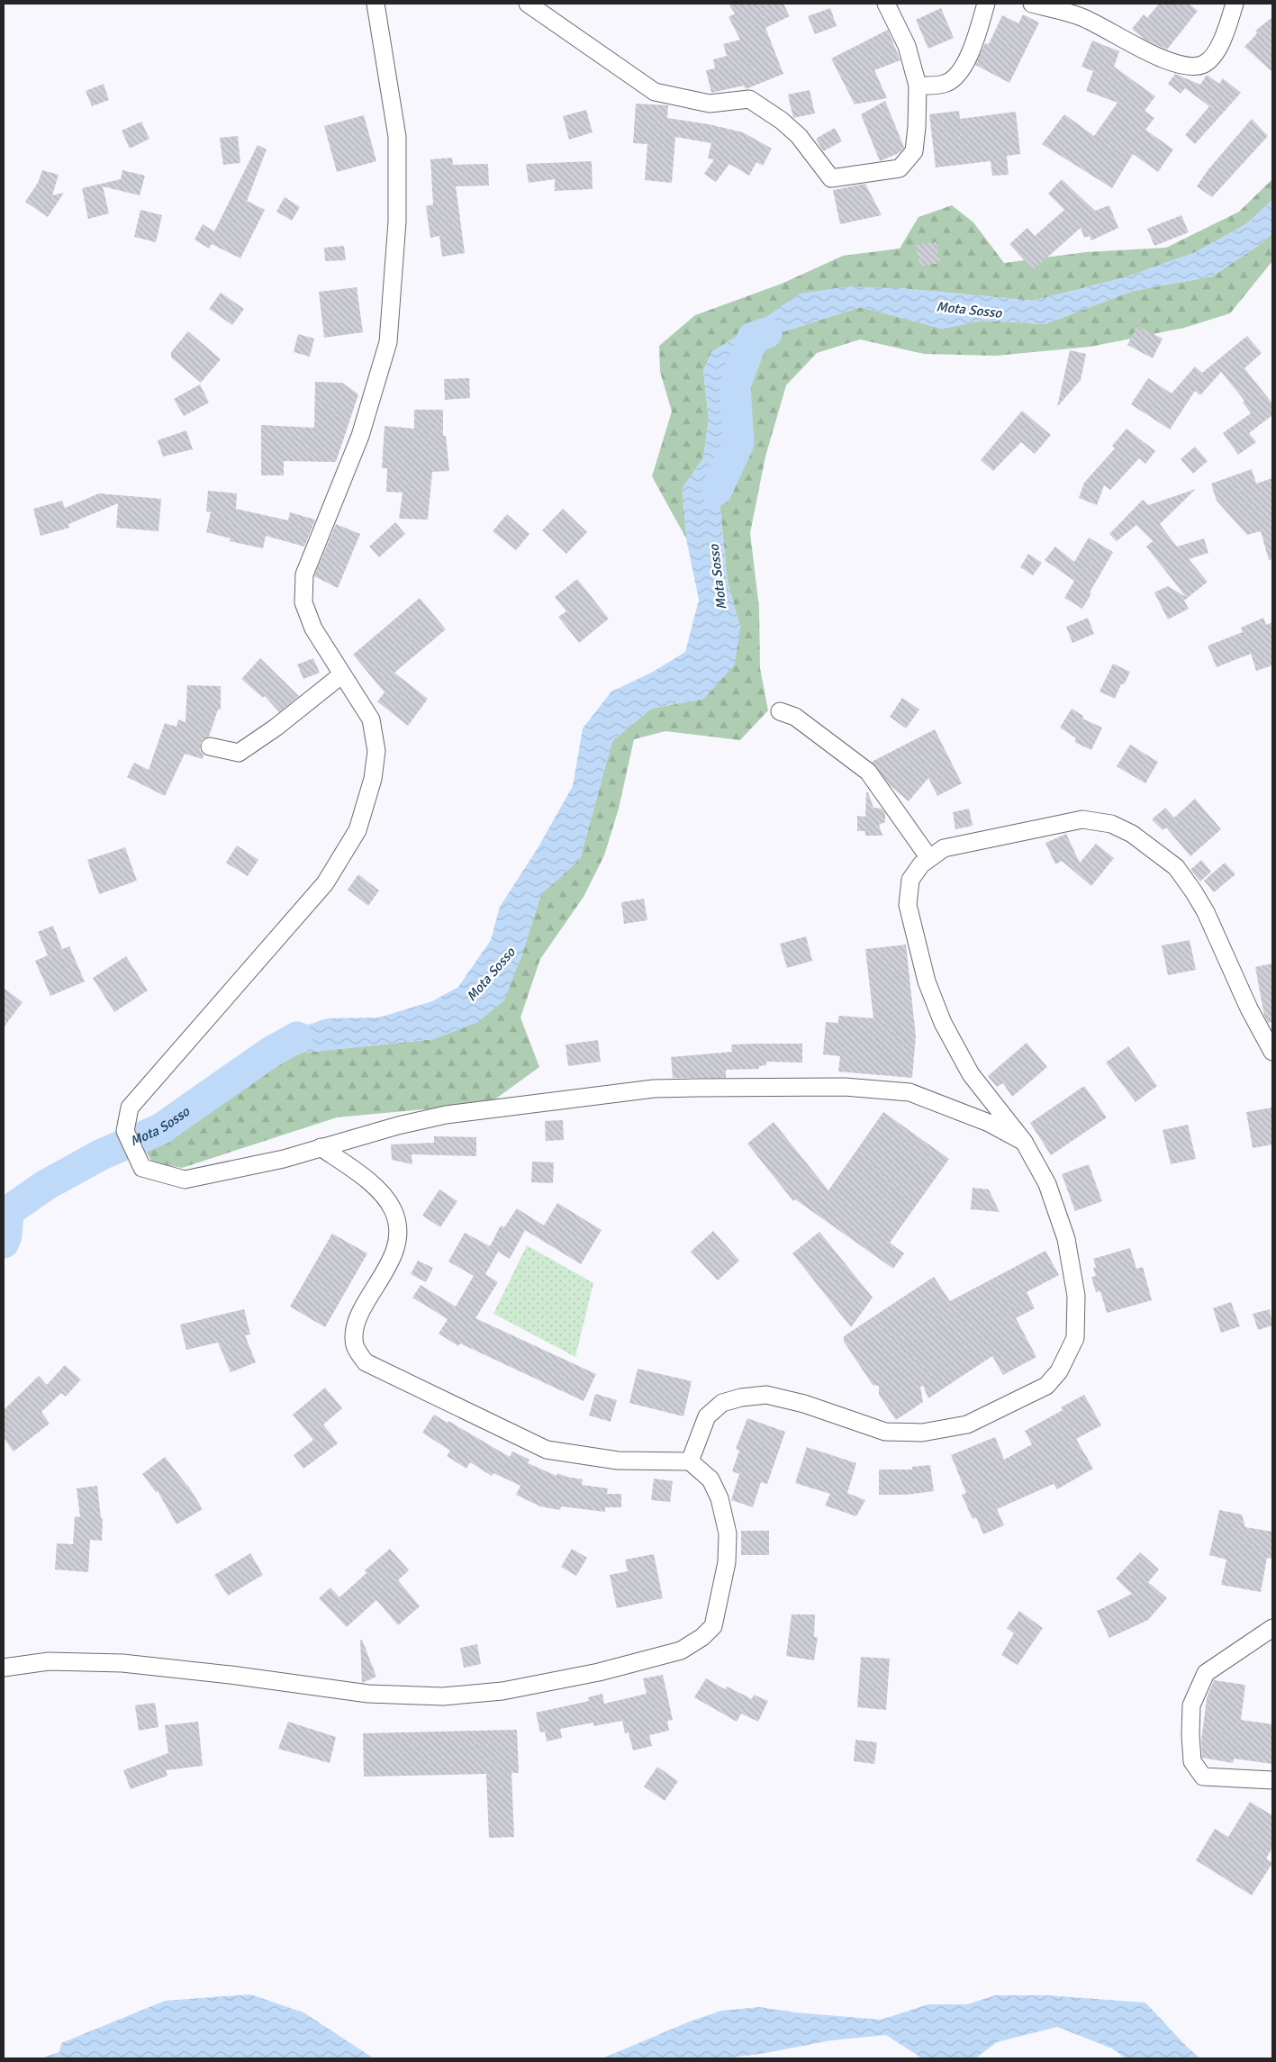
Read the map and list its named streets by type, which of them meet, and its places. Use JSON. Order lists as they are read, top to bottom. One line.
{"water":["Mota Sosso"]}
